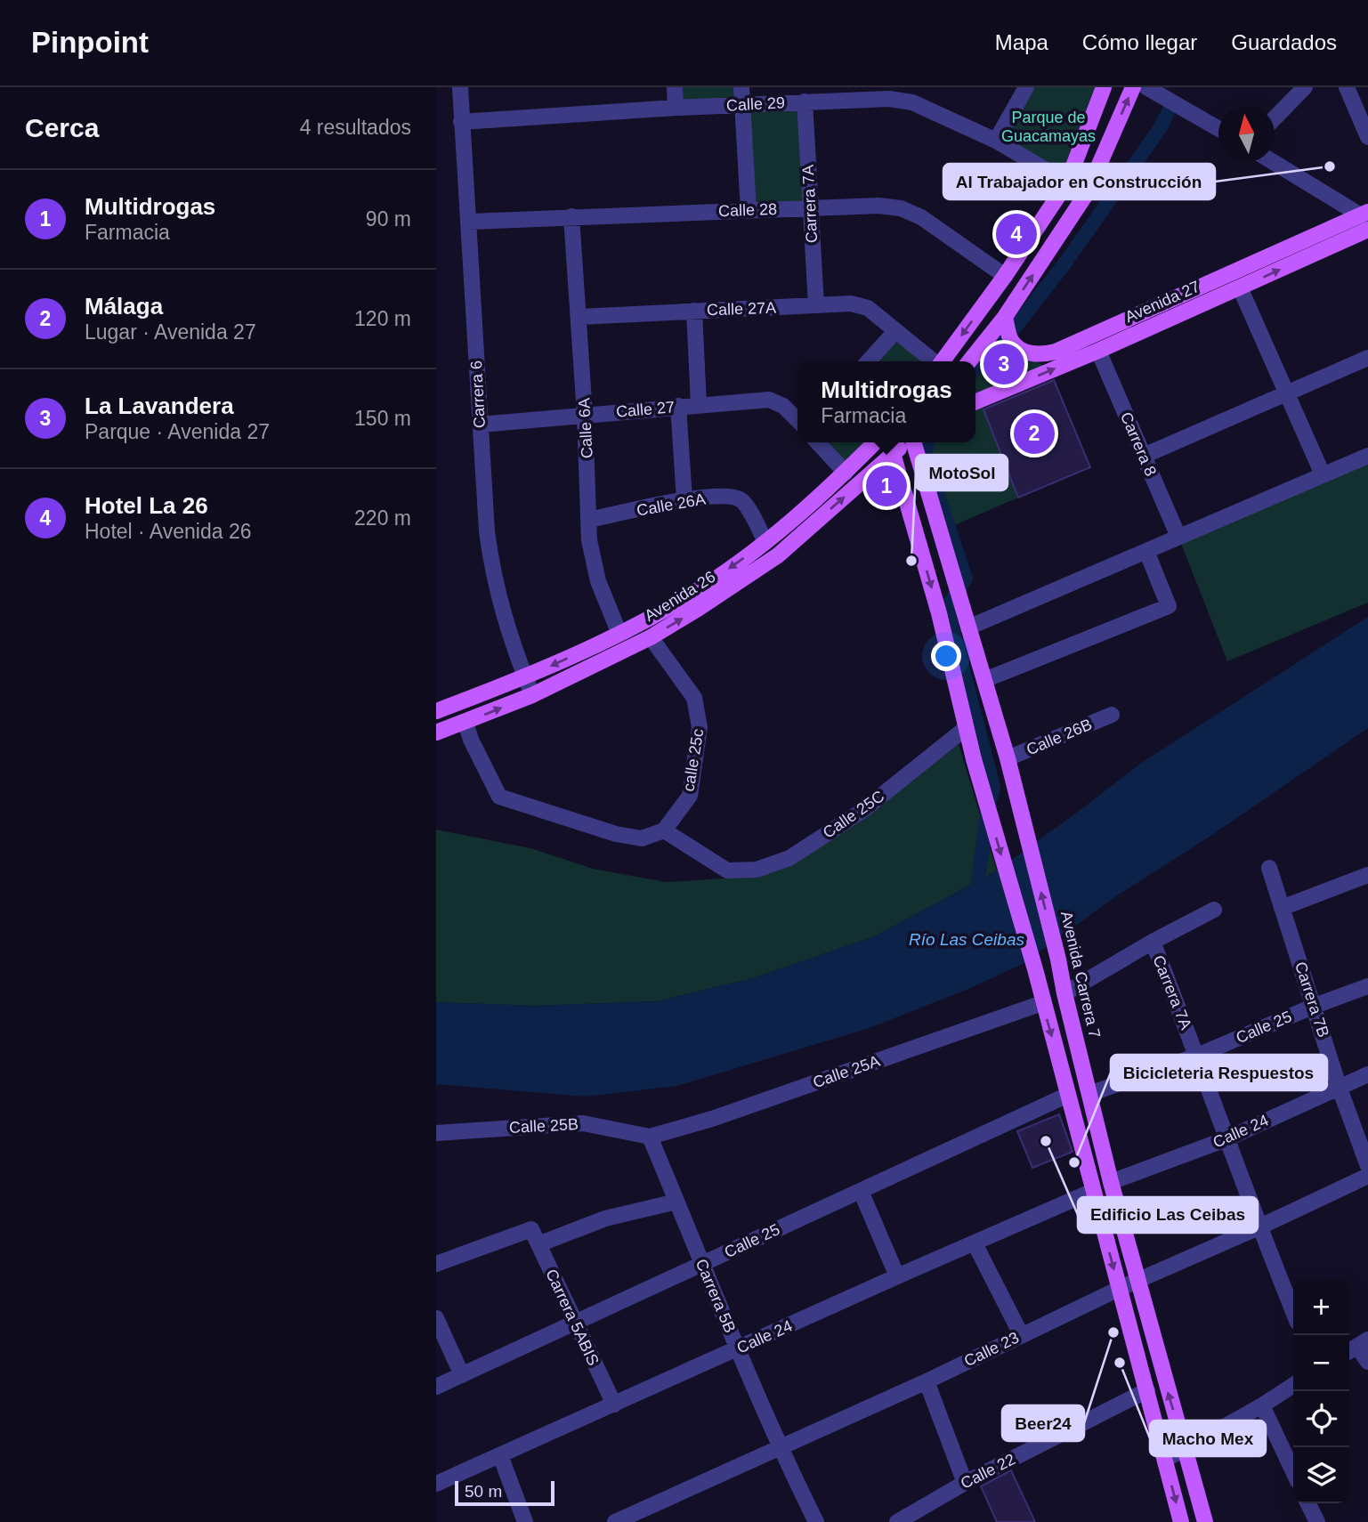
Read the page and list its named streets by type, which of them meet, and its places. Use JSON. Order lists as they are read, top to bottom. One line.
{"streets":{"main road":["Avenida 27","Avenida 26","Avenida Carrera 7"],"street":["Calle 29","Carrera 7A","Calle 28","Calle 27A","Carrera 6","Calle 27","Calle 6A","Carrera 8","Calle 26A","Calle 26B","calle 25c","Calle 25C","Carrera 7B","Calle 25","Calle 25A","Calle 25B","Calle 24","Carrera 5B","Carrera 5ABIS","Calle 23","Calle 22"]},"crossings":[["Calle 29","Carrera 7A"],["Calle 29","Carrera 6"],["Carrera 7A","Calle 28"],["Carrera 7A","Calle 27A"],["Carrera 7A","Calle 25"],["Carrera 7A","Calle 24"],["Carrera 7A","Calle 23"],["Calle 28","Carrera 6"],["Calle 28","Calle 6A"],["Avenida 27","Carrera 8"],["Calle 27A","Calle 6A"],["Carrera 6","Calle 27"],["Carrera 6","Avenida 26"],["Calle 27","Calle 6A"],["Calle 6A","Calle 26A"],["Calle 6A","Avenida 26"],["Calle 26A","Avenida 26"],["Avenida 26","calle 25c"],["Calle 26B","Avenida Carrera 7"],["calle 25c","Calle 25C"],["Avenida Carrera 7","Calle 25"],["Avenida Carrera 7","Calle 24"],["Avenida Carrera 7","Calle 23"],["Carrera 7B","Calle 25"],["Carrera 7B","Calle 24"],["Calle 25","Carrera 5B"],["Calle 25","Carrera 5ABIS"],["Calle 25A","Calle 25B"],["Calle 25A","Carrera 5B"],["Calle 25B","Carrera 5B"],["Calle 24","Carrera 5B"],["Calle 24","Carrera 5ABIS"],["Carrera 5B","Calle 23"]],"water":["Río Las Ceibas"],"parks":["Parque de Guacamayas"],"places":["Al Trabajador en Construcción","MotoSol","Edificio Las Ceibas","Bicicleteria Respuestos","Beer24","Macho Mex"],"scale_bar":"50 m","north":"top","page":{"header":"Pinpoint","nav":["Mapa","Cómo llegar","Guardados"],"heading":["Cerca","4 resultados"],"list":[{"mark":"1","name":"Multidrogas","note":"Farmacia","value":"90 m"},{"mark":"2","name":"Málaga","note":"Lugar · Avenida 27","value":"120 m"},{"mark":"3","name":"La Lavandera","note":"Parque · Avenida 27","value":"150 m"},{"mark":"4","name":"Hotel La 26","note":"Hotel · Avenida 26","value":"220 m"}],"pins":["4","3","2","1"],"popup":["Multidrogas","Farmacia"],"map_buttons":["+","−"],"scale":"50 m"}}
